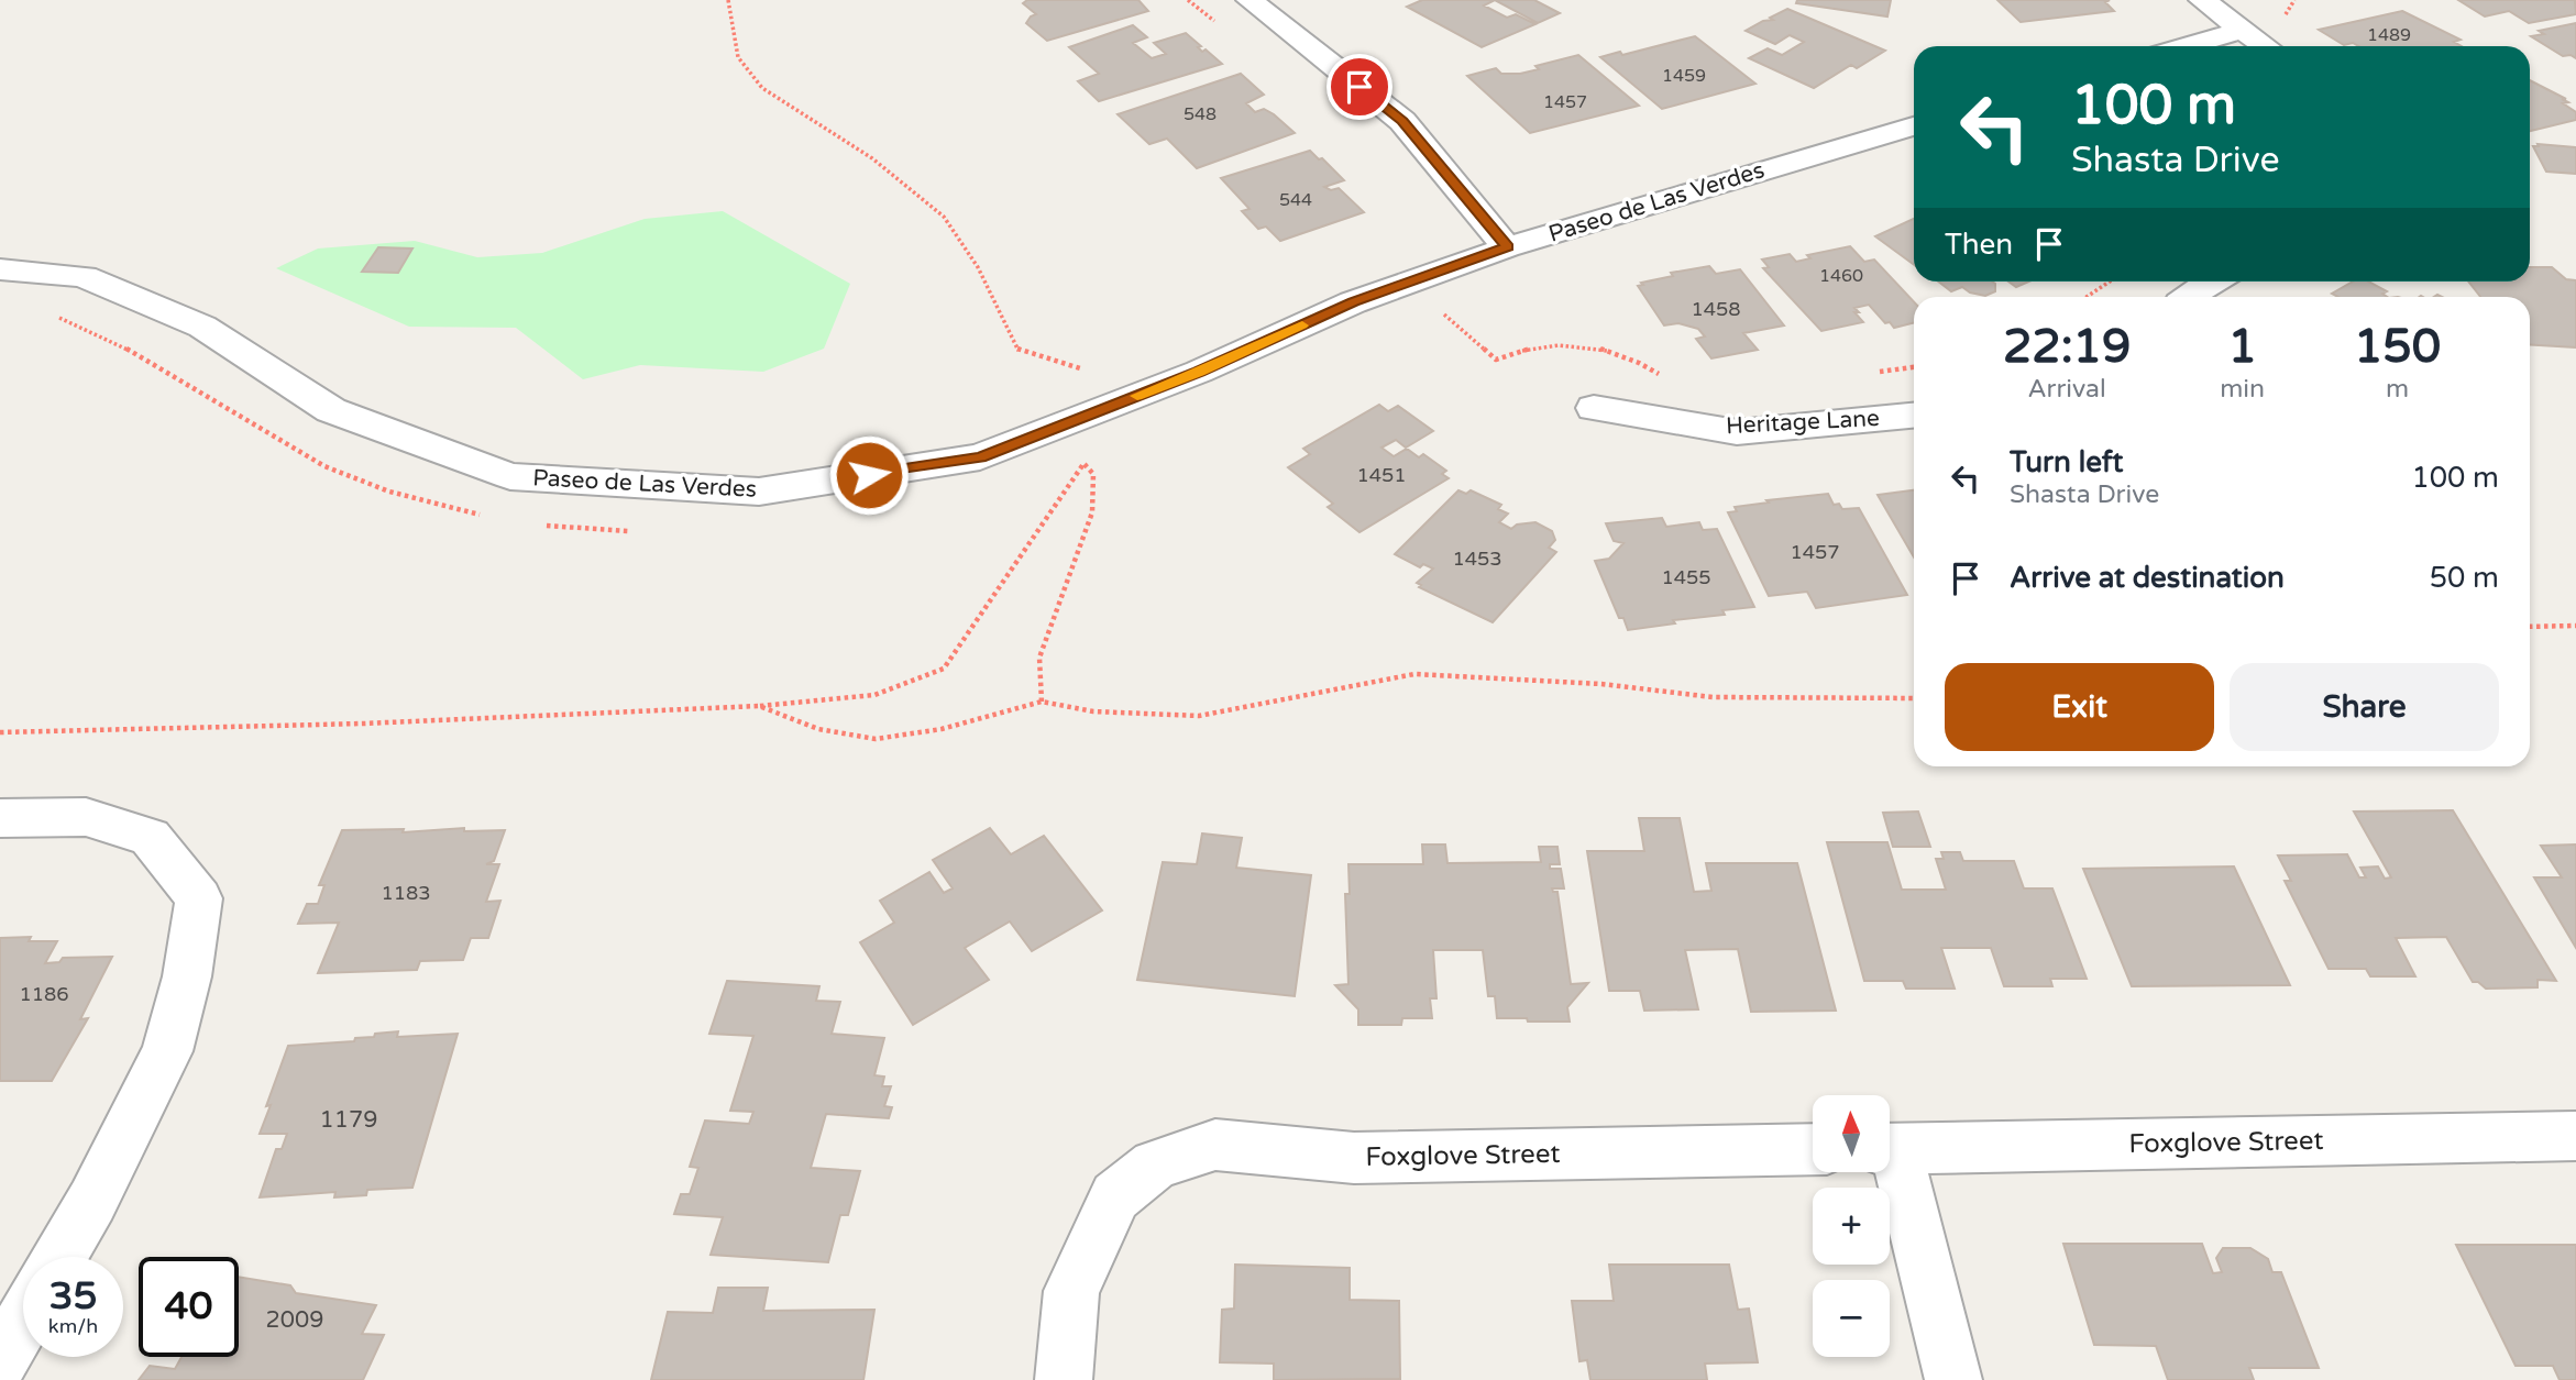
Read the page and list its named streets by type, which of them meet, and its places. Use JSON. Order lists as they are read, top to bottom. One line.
{"streets":{"street":["Paseo de Las Verdes","Heritage Lane","Foxglove Street"]},"house_numbers":["1489","1459","1457","548","544","1460","1458","1451","1457","1453","1455","1183","1186","1179","2009"],"north":"top","page":{"turn":["100 m","Shasta Drive"],"then":"Then","eta":["22:19","Arrival","1","min","150","m"],"list":[{"name":"Turn left","note":"Shasta Drive","value":"100 m"},{"name":"Arrive at destination","value":"50 m"}],"buttons":["Exit","Share"],"map_buttons":["+","−"],"speed":"35 km/h","limit":"40"}}
